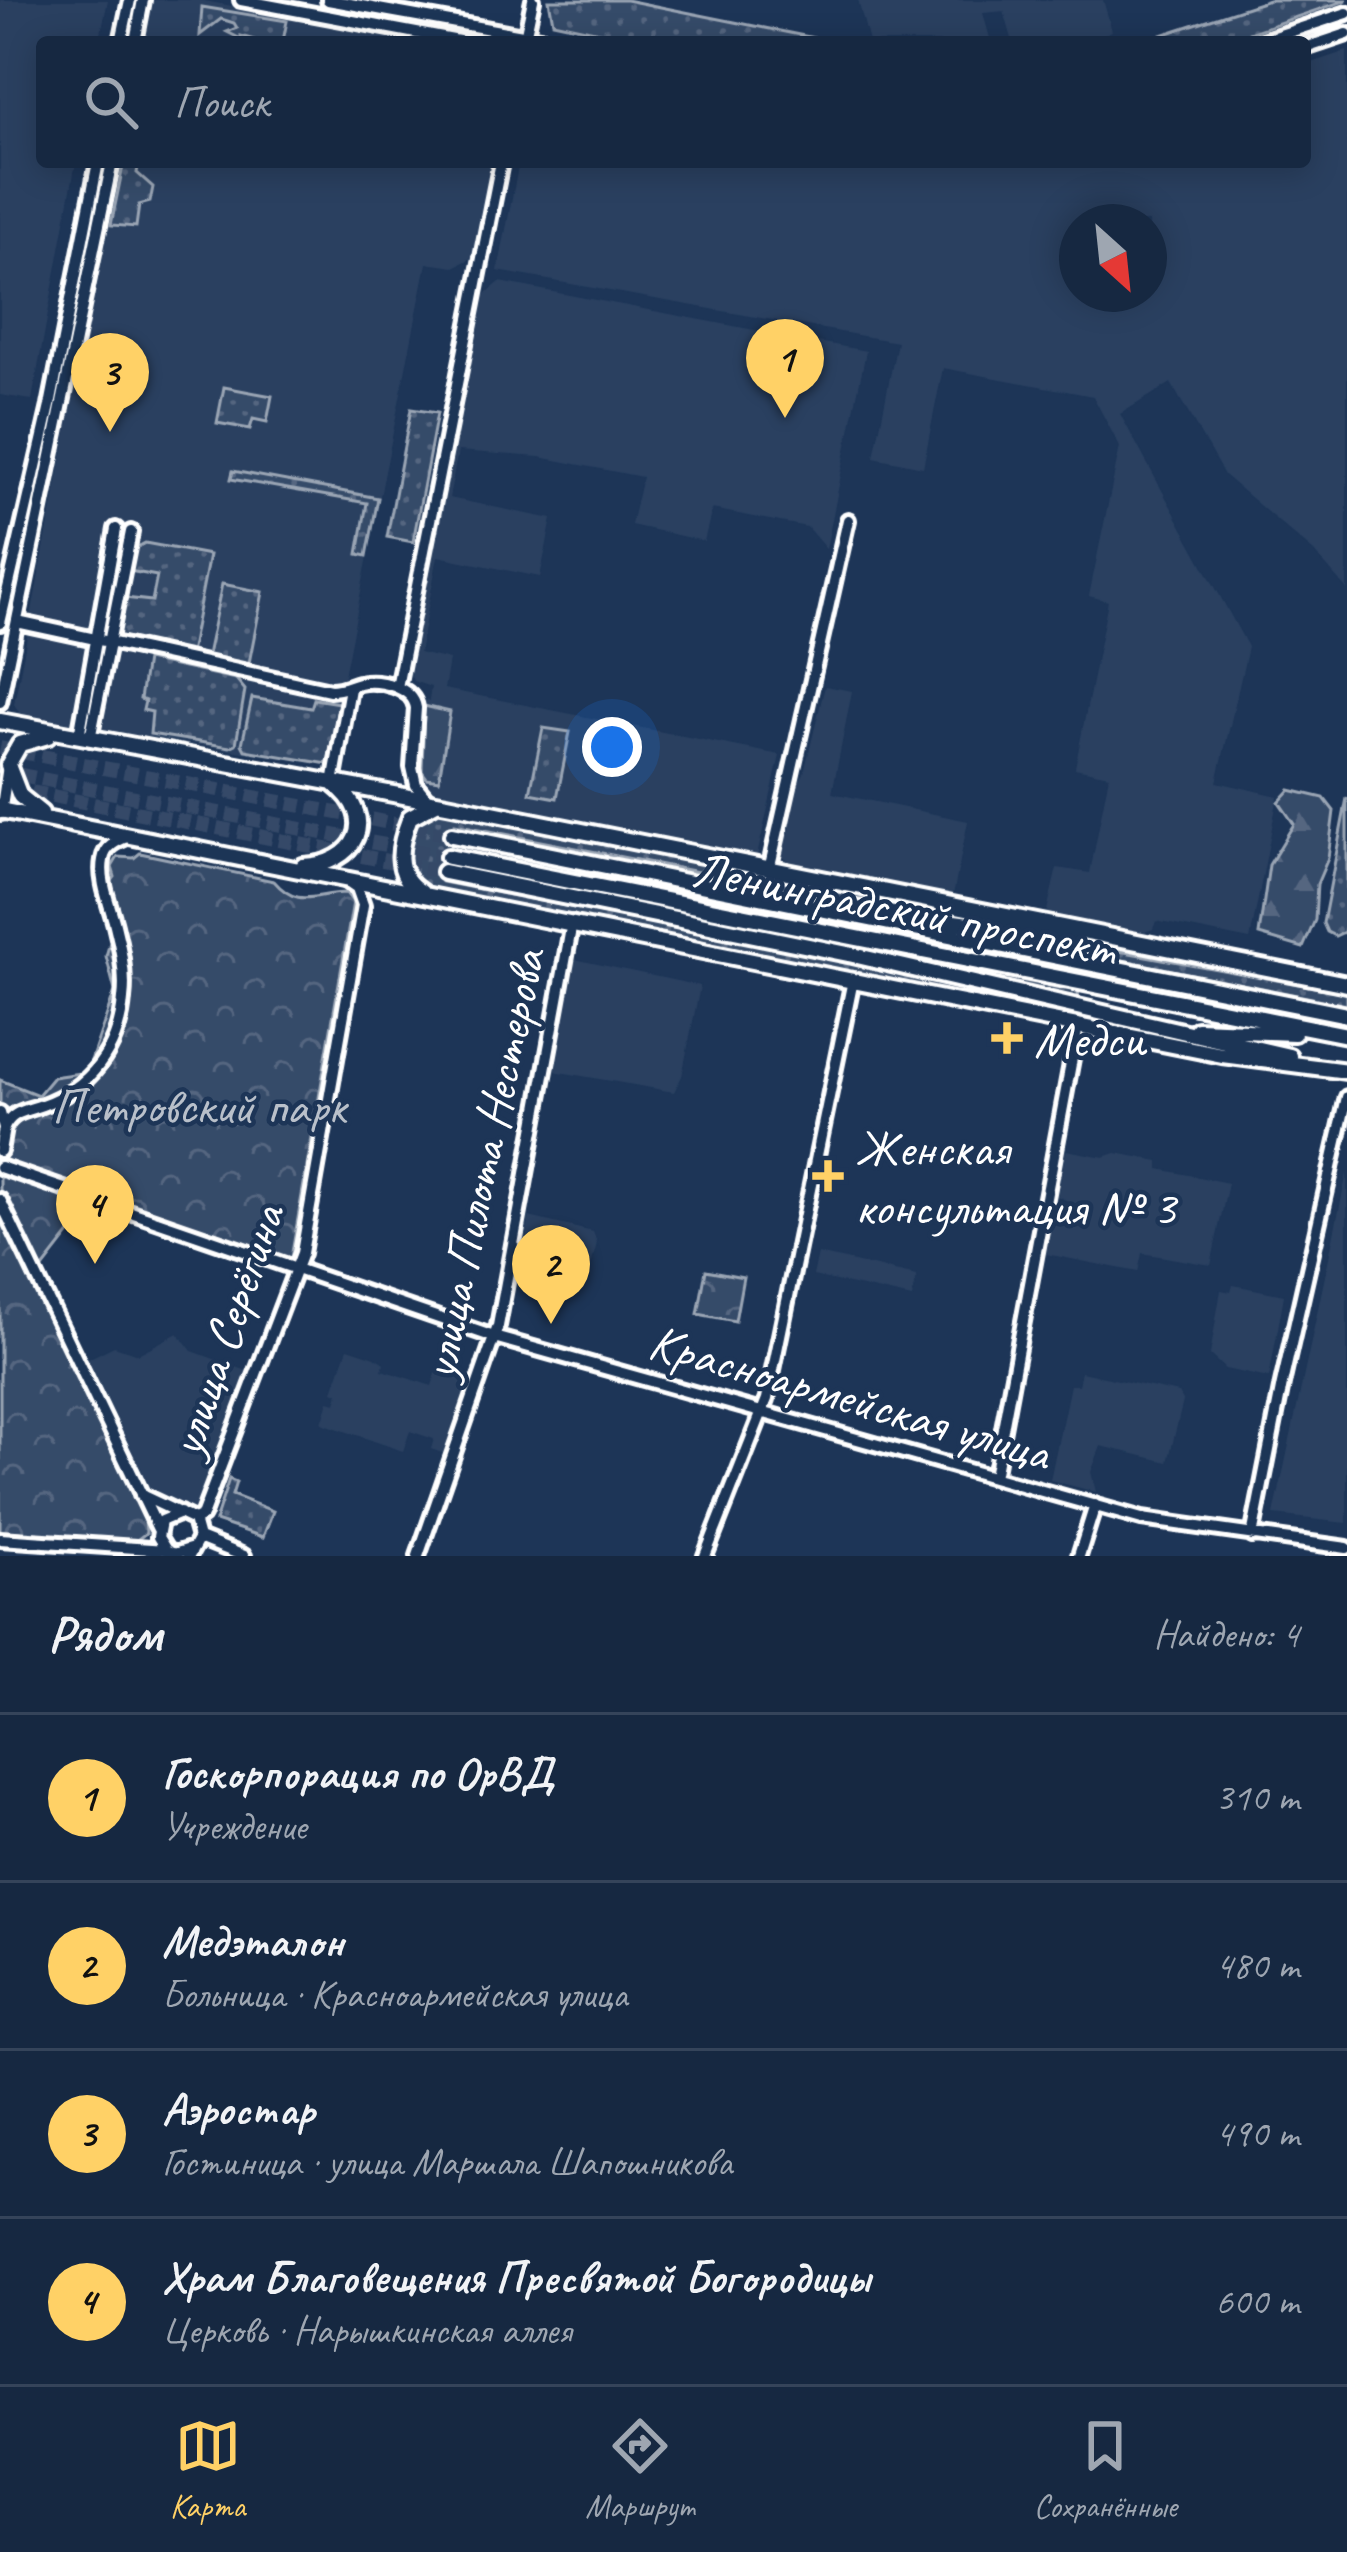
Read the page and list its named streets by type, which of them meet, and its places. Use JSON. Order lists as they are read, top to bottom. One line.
{"streets":{"main road":["Ленинградский проспект"],"street":["улица Пилота Нестерова","улица Серёгина","Красноармейская улица"]},"crossings":[["улица Пилота Нестерова","Красноармейская улица"],["улица Серёгина","Красноармейская улица"]],"parks":["Петровский парк"],"places":{"health":["Медси","Женская консультация № 3"]},"north":"bottom right","page":{"search":"Поиск","pins":["1","3","4","2"],"heading":["Рядом","Найдено: 4"],"list":[{"mark":"1","name":"Госкорпорация по ОрВД","note":"Учреждение","value":"310 m"},{"mark":"2","name":"Медэталон","note":"Больница · Красноармейская улица","value":"480 m"},{"mark":"3","name":"Аэростар","note":"Гостиница · улица Маршала Шапошникова","value":"490 m"},{"mark":"4","name":"Храм Благовещения Пресвятой Богородицы","note":"Церковь · Нарышкинская аллея","value":"600 m"}],"nav":["Карта","Маршрут","Сохранённые"]}}
